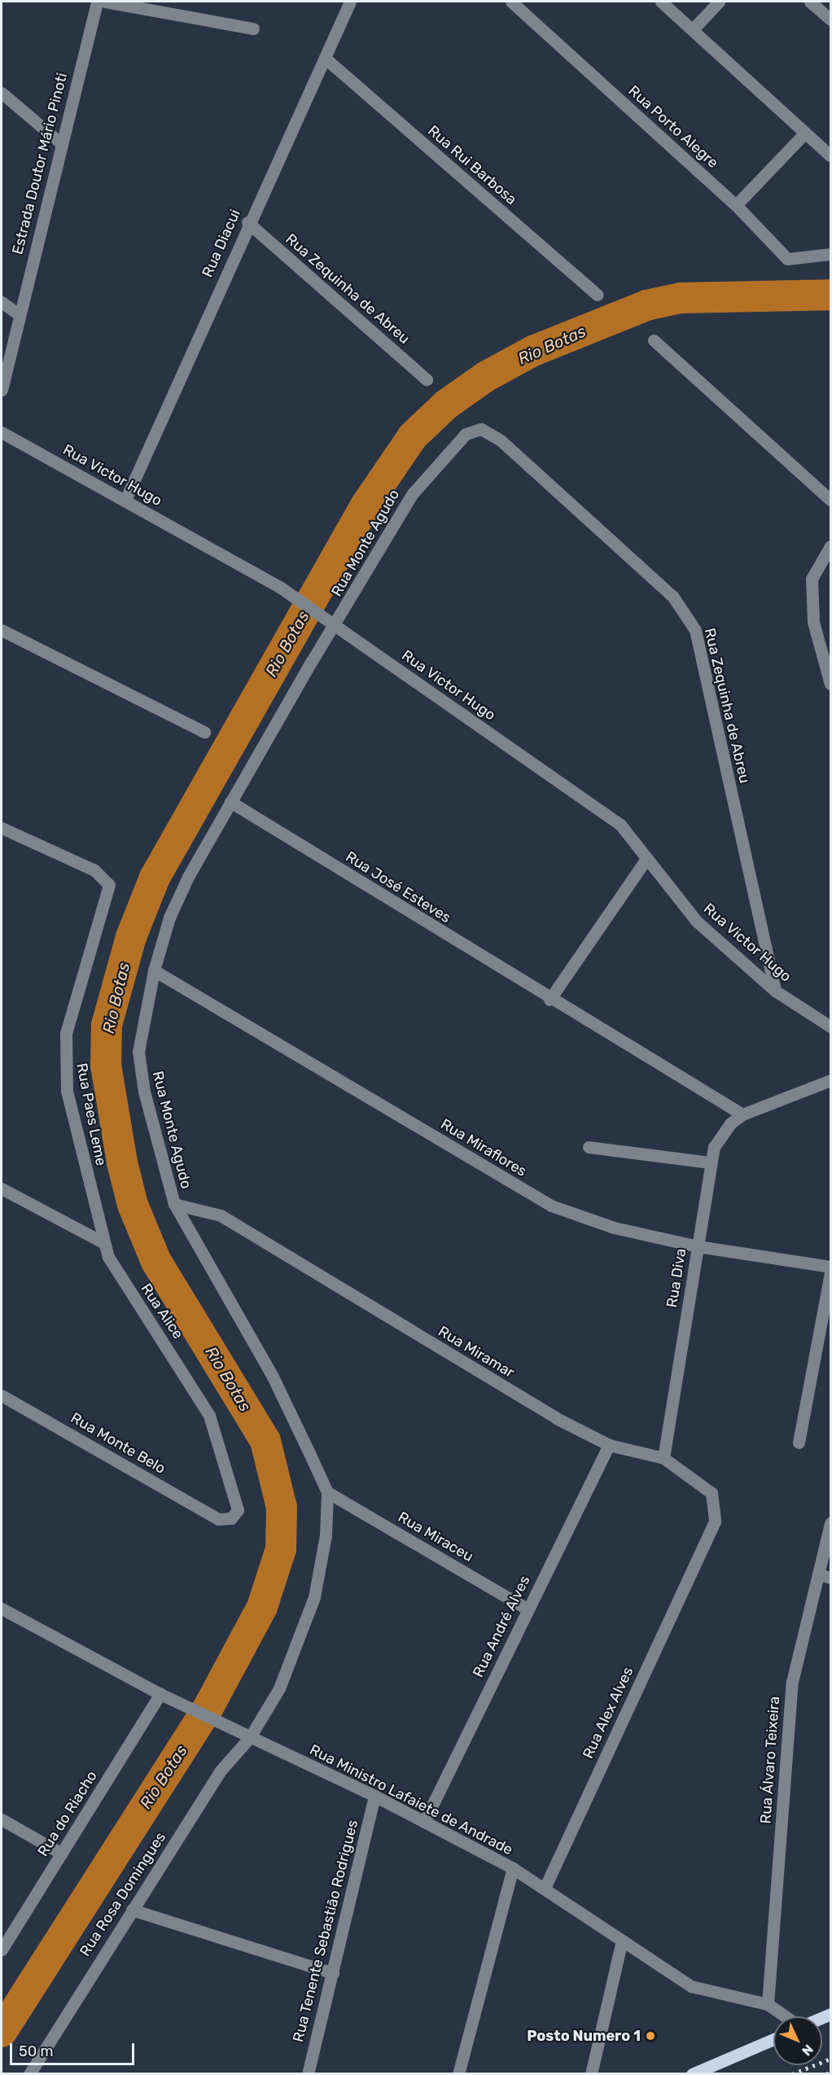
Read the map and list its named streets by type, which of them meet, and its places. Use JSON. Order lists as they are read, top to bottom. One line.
{"streets":{"street":["Rua Porto Alegre","Estrada Doutor Mário Pinoti","Rua Rui Barbosa","Rua Diacui","Rua Zequinha de Abreu","Rua Victor Hugo","Rua Monte Agudo","Rua José Esteves","Rua Paes Leme","Rua Miraflores","Rua Diva","Rua Alice","Rua Miramar","Rua Monte Belo","Rua Miraceu","Rua André Alves","Rua Alex Alves","Rua Álvaro Teixeira","Rua Ministro Lafaiete de Andrade","Rua do Riacho","Rua Rosa Domingues","Rua Tenente Sebastião Rodrigues"]},"crossings":[["Rua Rui Barbosa","Rua Diacui"],["Rua Diacui","Rua Zequinha de Abreu"],["Rua Diacui","Rua Victor Hugo"],["Rua Zequinha de Abreu","Rua Victor Hugo"],["Rua Zequinha de Abreu","Rua Monte Agudo"],["Rua Victor Hugo","Rua Monte Agudo"],["Rua Monte Agudo","Rua José Esteves"],["Rua Monte Agudo","Rua Miraflores"],["Rua Monte Agudo","Rua Miramar"],["Rua Monte Agudo","Rua Miraceu"],["Rua Monte Agudo","Rua Ministro Lafaiete de Andrade"],["Rua Monte Agudo","Rua Rosa Domingues"],["Rua José Esteves","Rua Diva"],["Rua Paes Leme","Rua Alice"],["Rua Miraflores","Rua Diva"],["Rua Diva","Rua Miramar"],["Rua Alice","Rua Monte Belo"],["Rua Miramar","Rua André Alves"],["Rua Miramar","Rua Alex Alves"],["Rua Miraceu","Rua André Alves"],["Rua André Alves","Rua Ministro Lafaiete de Andrade"],["Rua Alex Alves","Rua Ministro Lafaiete de Andrade"],["Rua Álvaro Teixeira","Rua Ministro Lafaiete de Andrade"],["Rua Ministro Lafaiete de Andrade","Rua do Riacho"],["Rua Ministro Lafaiete de Andrade","Rua Rosa Domingues"],["Rua Ministro Lafaiete de Andrade","Rua Tenente Sebastião Rodrigues"]],"water":["Rio Botas"],"places":["Posto Numero 1"],"scale_bar":"50 m","north":"bottom right"}
